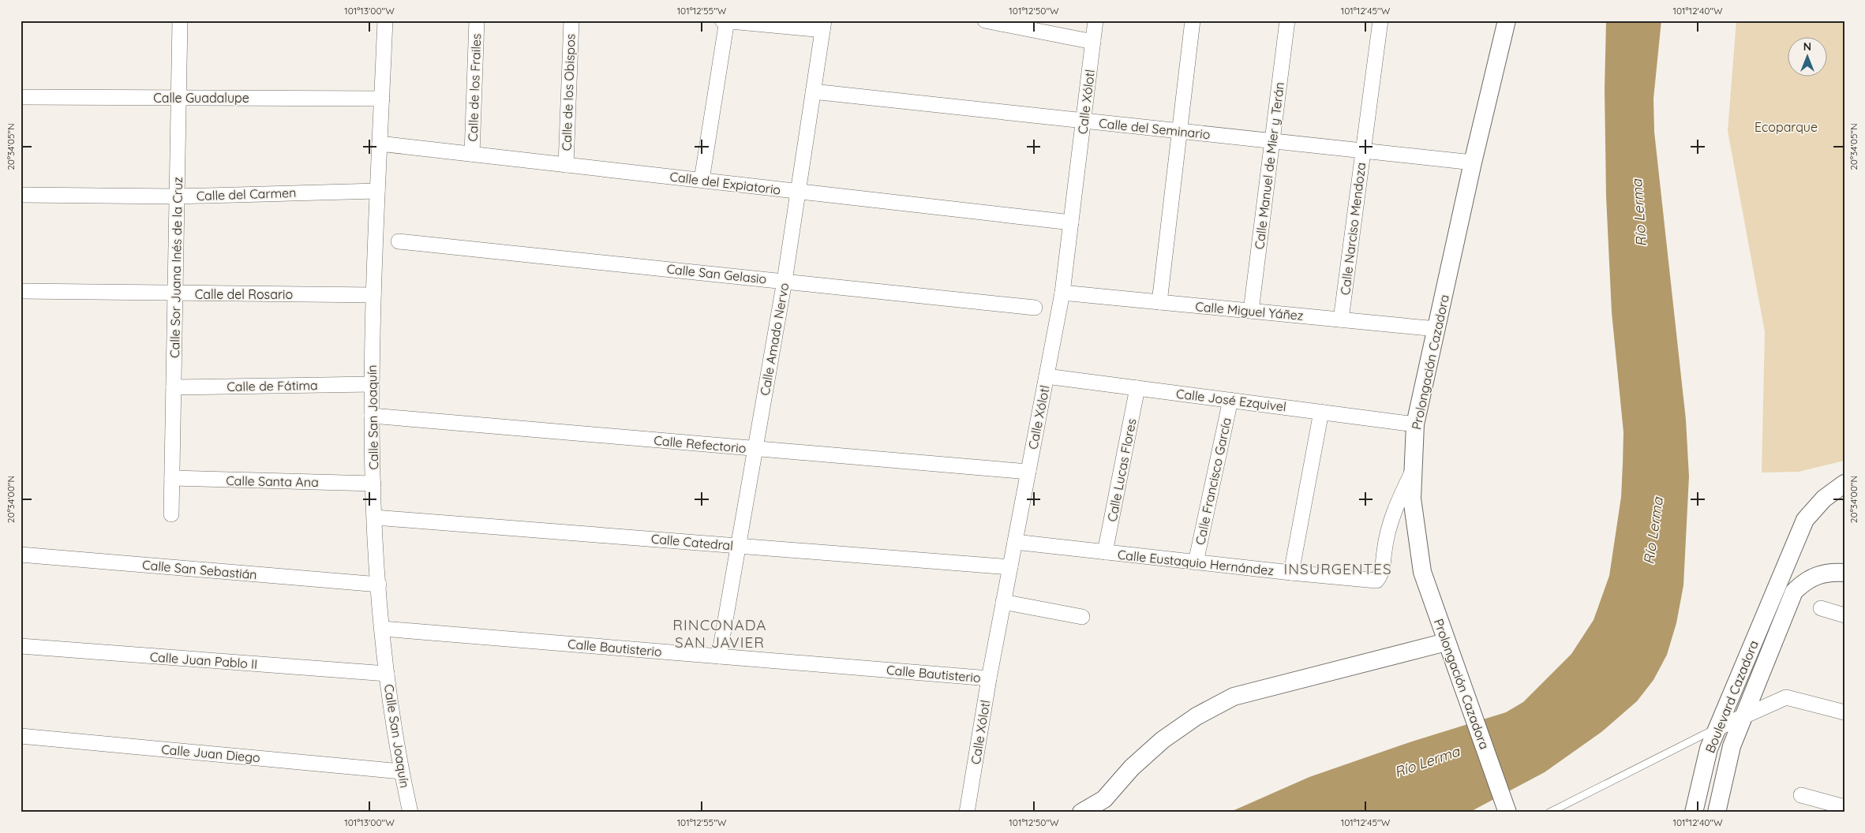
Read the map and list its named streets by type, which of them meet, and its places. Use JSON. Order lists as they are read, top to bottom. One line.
{"streets":{"street":["Calle de los Frailes","Calle de los Obispos","Calle Guadalupe","Calle Xólotl","Calle del Seminario","Calle Manuel de Mier y Terán","Calle del Expiatorio","Calle del Carmen","Calle Narciso Mendoza","Calle Sor Juana Inés de la Cruz","Calle San Gelasio","Calle del Rosario","Calle Miguel Yáñez","Calle Amado Nervo","Prolongación Cazadora","Calle de Fátima","Calle José Ezquivel","Calle San Joaquín","Calle Refectorio","Calle Lucas Flores","Calle Santa Ana","Calle Francisco García","Calle Catedral","Calle Eustaquio Hernández","Calle San Sebastián","Calle Bautisterio","Calle Juan Pablo II","Boulevard Cazadora","Calle Juan Diego"]},"crossings":[["Calle de los Frailes","Calle del Expiatorio"],["Calle de los Obispos","Calle del Expiatorio"],["Calle Guadalupe","Calle Sor Juana Inés de la Cruz"],["Calle Guadalupe","Calle San Joaquín"],["Calle Xólotl","Calle del Seminario"],["Calle Xólotl","Calle del Expiatorio"],["Calle Xólotl","Calle Miguel Yáñez"],["Calle Xólotl","Calle José Ezquivel"],["Calle Xólotl","Calle Refectorio"],["Calle Xólotl","Calle Catedral"],["Calle Xólotl","Calle Eustaquio Hernández"],["Calle Xólotl","Calle Bautisterio"],["Calle del Seminario","Calle Manuel de Mier y Terán"],["Calle del Seminario","Calle Narciso Mendoza"],["Calle del Seminario","Calle Amado Nervo"],["Calle del Seminario","Prolongación Cazadora"],["Calle Manuel de Mier y Terán","Calle Miguel Yáñez"],["Calle del Expiatorio","Calle Amado Nervo"],["Calle del Expiatorio","Calle San Joaquín"],["Calle del Carmen","Calle Sor Juana Inés de la Cruz"],["Calle del Carmen","Calle San Joaquín"],["Calle Narciso Mendoza","Calle Miguel Yáñez"],["Calle Sor Juana Inés de la Cruz","Calle del Rosario"],["Calle Sor Juana Inés de la Cruz","Calle de Fátima"],["Calle Sor Juana Inés de la Cruz","Calle Santa Ana"],["Calle San Gelasio","Calle Amado Nervo"],["Calle del Rosario","Calle San Joaquín"],["Calle Miguel Yáñez","Prolongación Cazadora"],["Calle Amado Nervo","Calle Refectorio"],["Calle Amado Nervo","Calle Catedral"],["Calle Amado Nervo","Calle Bautisterio"],["Prolongación Cazadora","Calle José Ezquivel"],["Prolongación Cazadora","Calle Eustaquio Hernández"],["Calle de Fátima","Calle San Joaquín"],["Calle José Ezquivel","Calle Lucas Flores"],["Calle José Ezquivel","Calle Francisco García"],["Calle San Joaquín","Calle Refectorio"],["Calle San Joaquín","Calle Santa Ana"],["Calle San Joaquín","Calle Catedral"],["Calle San Joaquín","Calle San Sebastián"],["Calle San Joaquín","Calle Bautisterio"],["Calle San Joaquín","Calle Juan Pablo II"],["Calle San Joaquín","Calle Juan Diego"],["Calle Lucas Flores","Calle Eustaquio Hernández"],["Calle Francisco García","Calle Eustaquio Hernández"]],"districts":["INSURGENTES","RINCONADA SAN JAVIER"],"water":["Río Lerma"],"parks":["Ecoparque"],"north":"top","coordinates":["101°13'00\"W","101°12'55\"W","101°12'50\"W","101°12'45\"W","101°12'40\"W","20°34'05\"N","20°34'00\"N"]}
